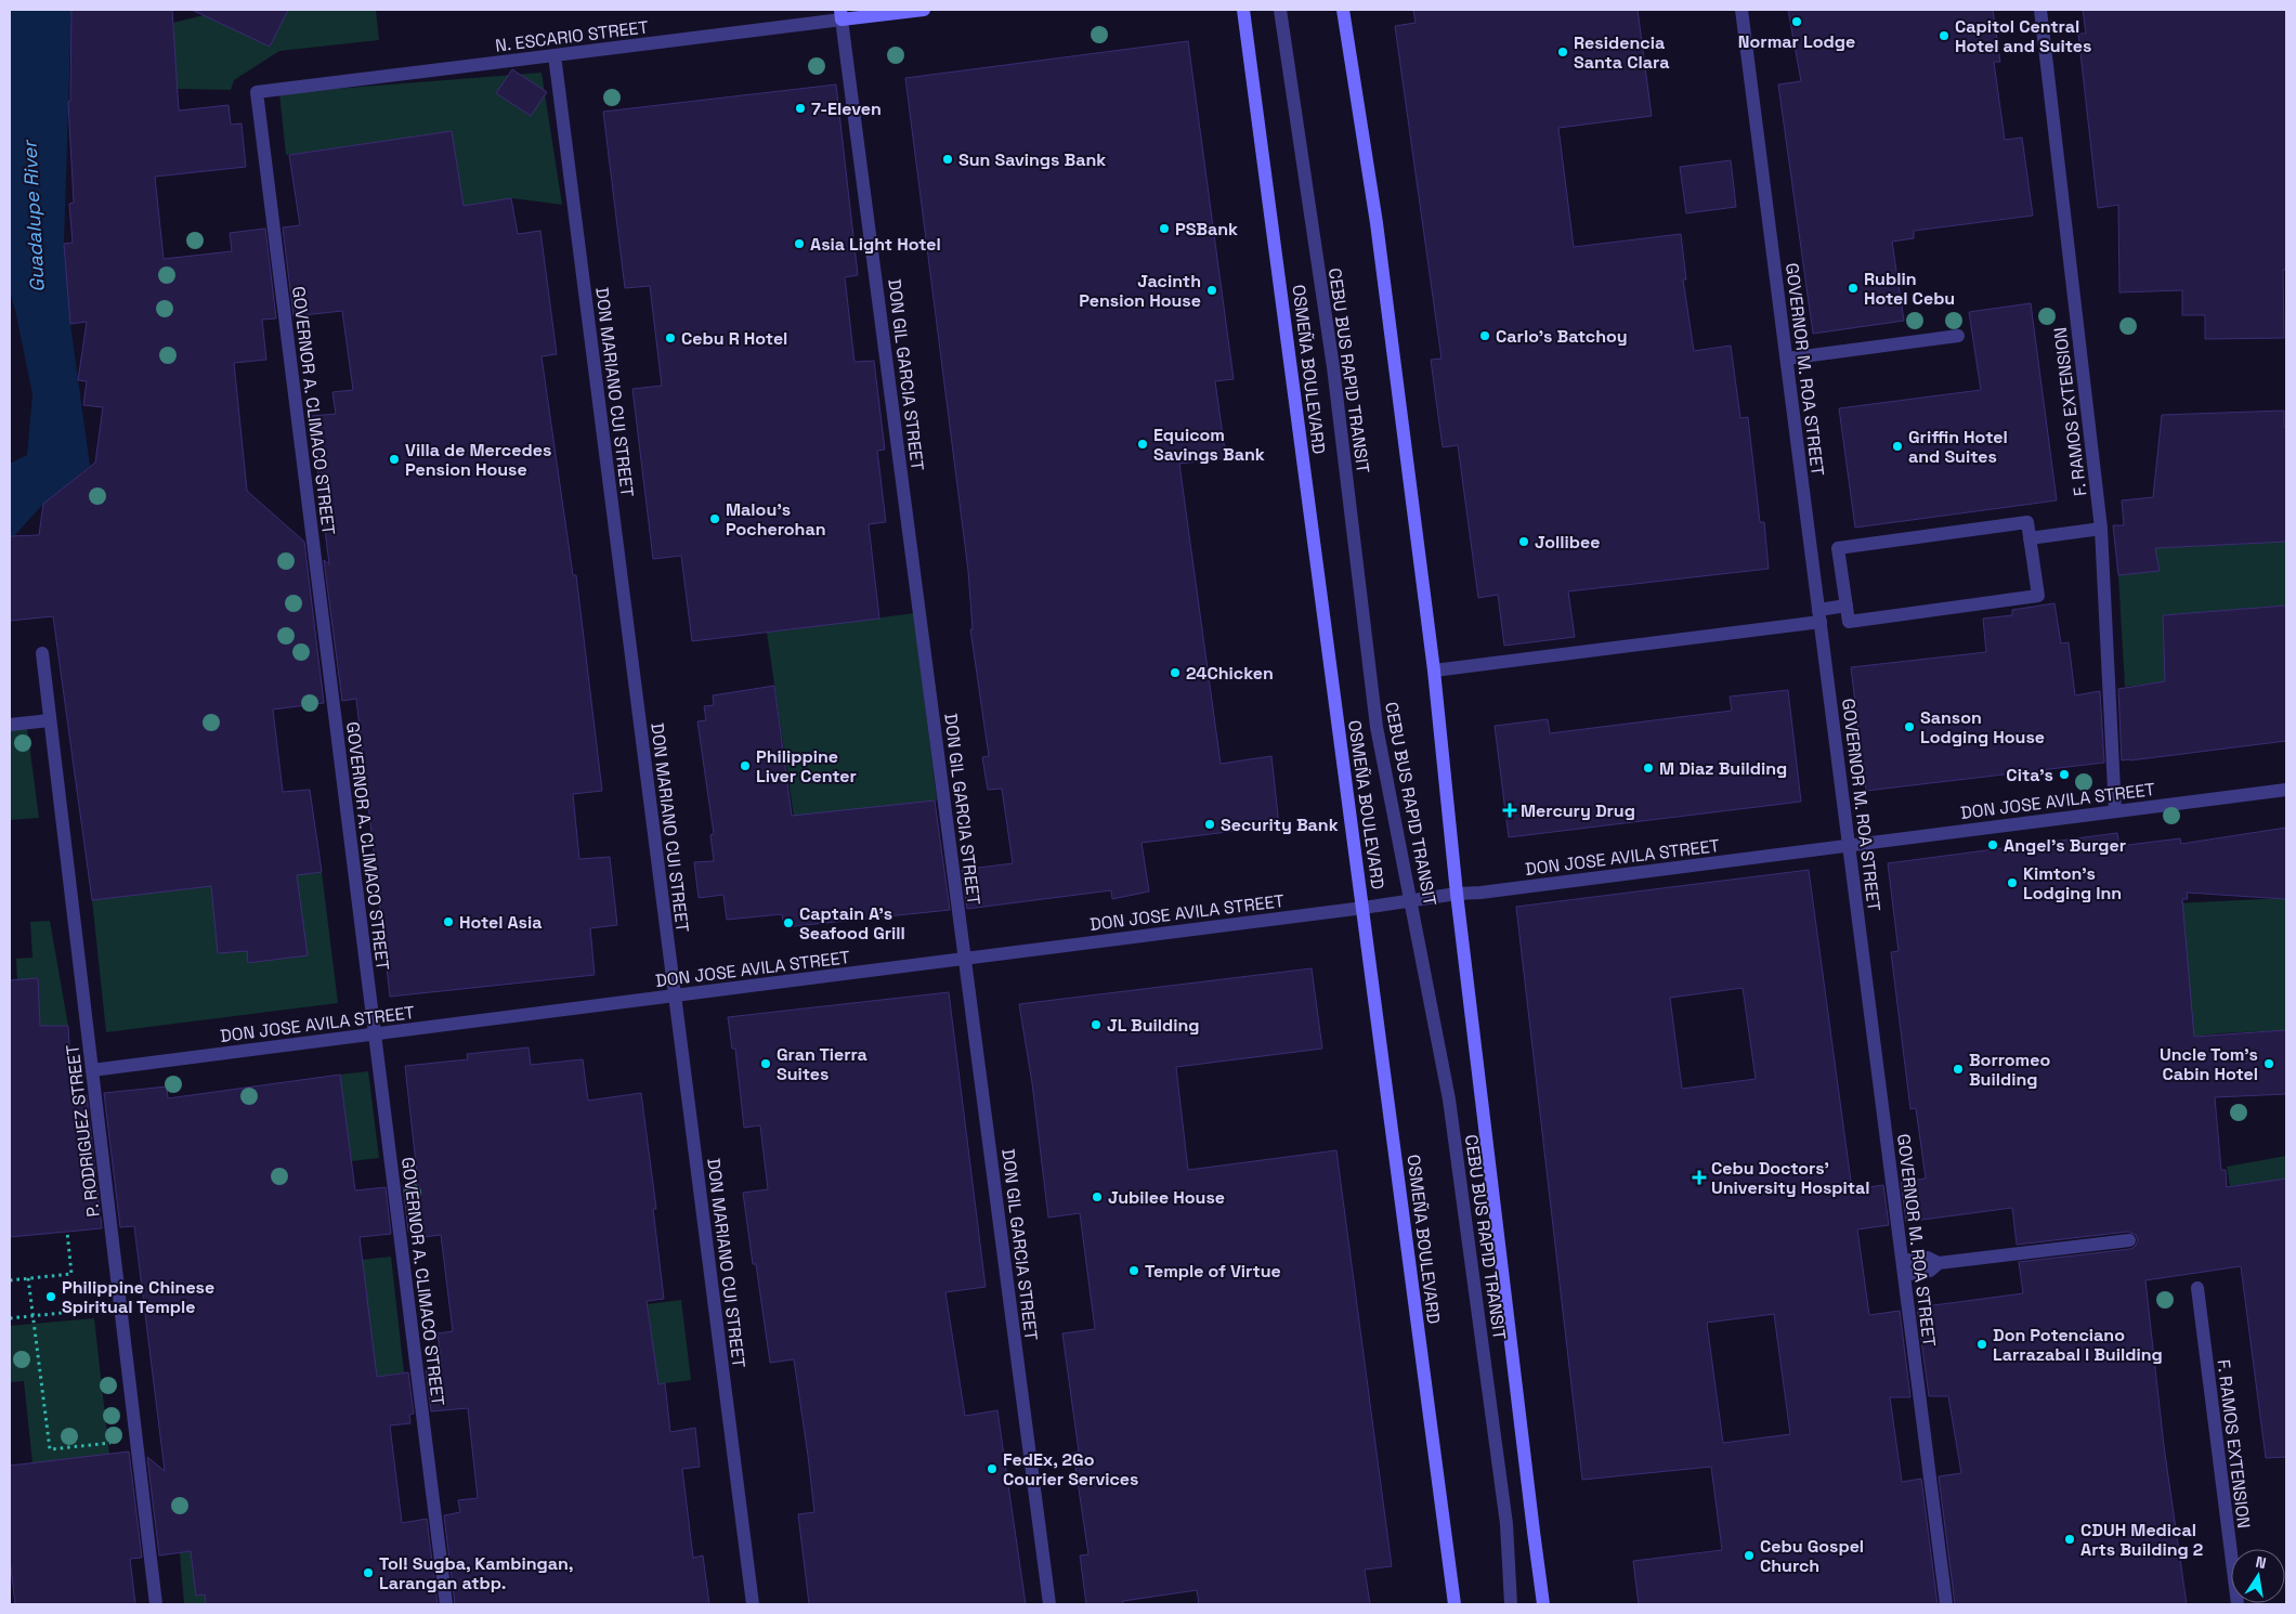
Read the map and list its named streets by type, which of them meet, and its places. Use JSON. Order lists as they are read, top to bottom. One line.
{"streets":{"main road":["N. ESCARIO STREET","OSMEÑA BOULEVARD"],"street":["GOVERNOR M. ROA STREET","CEBU BUS RAPID TRANSIT","DON GIL GARCIA STREET","DON MARIANO CUI STREET","GOVERNOR A. CLIMACO STREET","F. RAMOS EXTENSION","DON JOSE AVILA STREET","P. RODRIGUEZ STREET"]},"crossings":[["N. ESCARIO STREET","DON GIL GARCIA STREET"],["N. ESCARIO STREET","DON MARIANO CUI STREET"],["N. ESCARIO STREET","GOVERNOR A. CLIMACO STREET"],["OSMEÑA BOULEVARD","DON JOSE AVILA STREET"],["GOVERNOR M. ROA STREET","DON JOSE AVILA STREET"],["CEBU BUS RAPID TRANSIT","DON JOSE AVILA STREET"],["DON GIL GARCIA STREET","DON JOSE AVILA STREET"],["DON MARIANO CUI STREET","DON JOSE AVILA STREET"],["GOVERNOR A. CLIMACO STREET","DON JOSE AVILA STREET"],["F. RAMOS EXTENSION","DON JOSE AVILA STREET"],["DON JOSE AVILA STREET","P. RODRIGUEZ STREET"]],"water":["Guadalupe River"],"places":{"other":["Normar Lodge","Capitol Central Hotel and Suites","Residencia Santa Clara","7-Eleven","Sun Savings Bank","PSBank","Asia Light Hotel","Rublin Hotel Cebu","Jacinth Pension House","Carlo's Batchoy","Cebu R Hotel","Equicom Savings Bank","Griffin Hotel and Suites","Villa de Mercedes Pension House","Malou’s Pocherohan","Jollibee","24Chicken","Sanson Lodging House","Philippine Liver Center","M Diaz Building","Cita's","Security Bank","Angel's Burger","Kimton's Lodging Inn","Hotel Asia","Captain A’s Seafood Grill","JL Building","Gran Tierra Suites","Uncle Tom's Cabin Hotel","Borromeo Building","Jubilee House","Temple of Virtue","Philippine Chinese Spiritual Temple","Don Potenciano Larrazabal I Building","FedEx, 2Go Courier Services","CDUH Medical Arts Building 2","Cebu Gospel Church","Tol! Sugba, Kambingan, Larangan atbp."],"health":["Mercury Drug","Cebu Doctors' University Hospital"]},"north":"top"}
